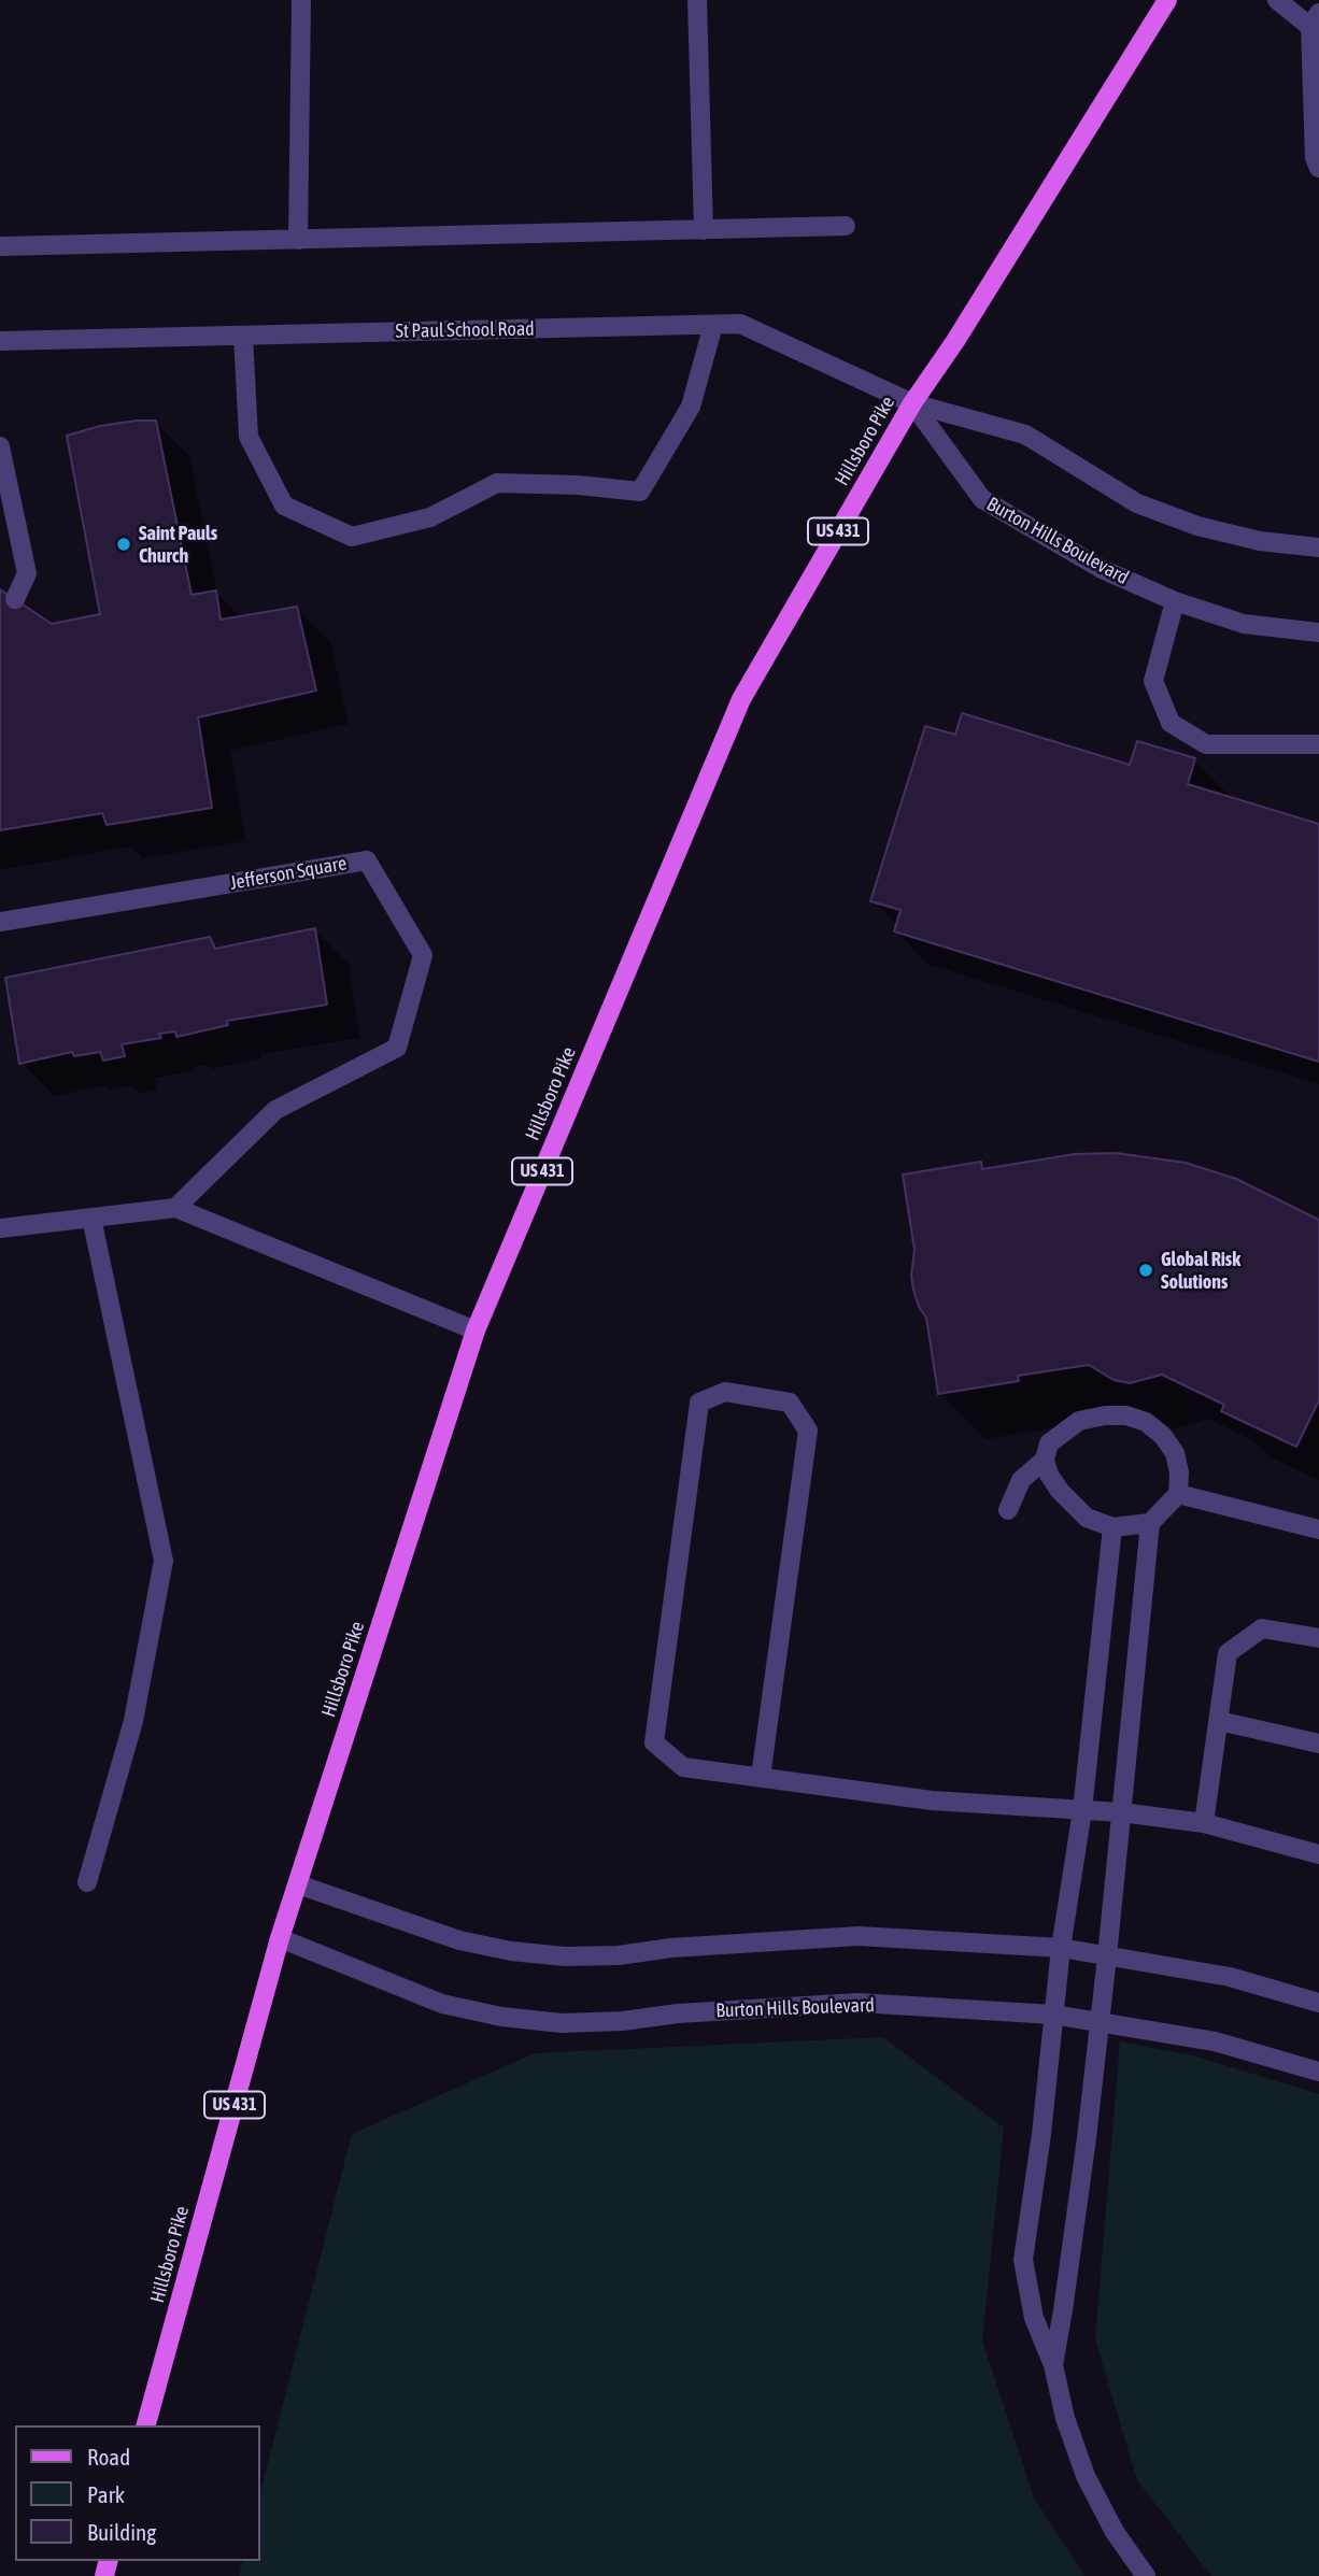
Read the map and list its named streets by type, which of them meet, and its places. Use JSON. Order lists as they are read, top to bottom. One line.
{"streets":{"main road":["Hillsboro Pike","US 431"],"street":["St Paul School Road","Burton Hills Boulevard","Jefferson Square"]},"crossings":[["St Paul School Road","Hillsboro Pike"],["St Paul School Road","Burton Hills Boulevard"],["Hillsboro Pike","Burton Hills Boulevard"]],"places":["Saint Pauls Church","Global Risk Solutions"],"legend":["Road","Park","Building"]}
